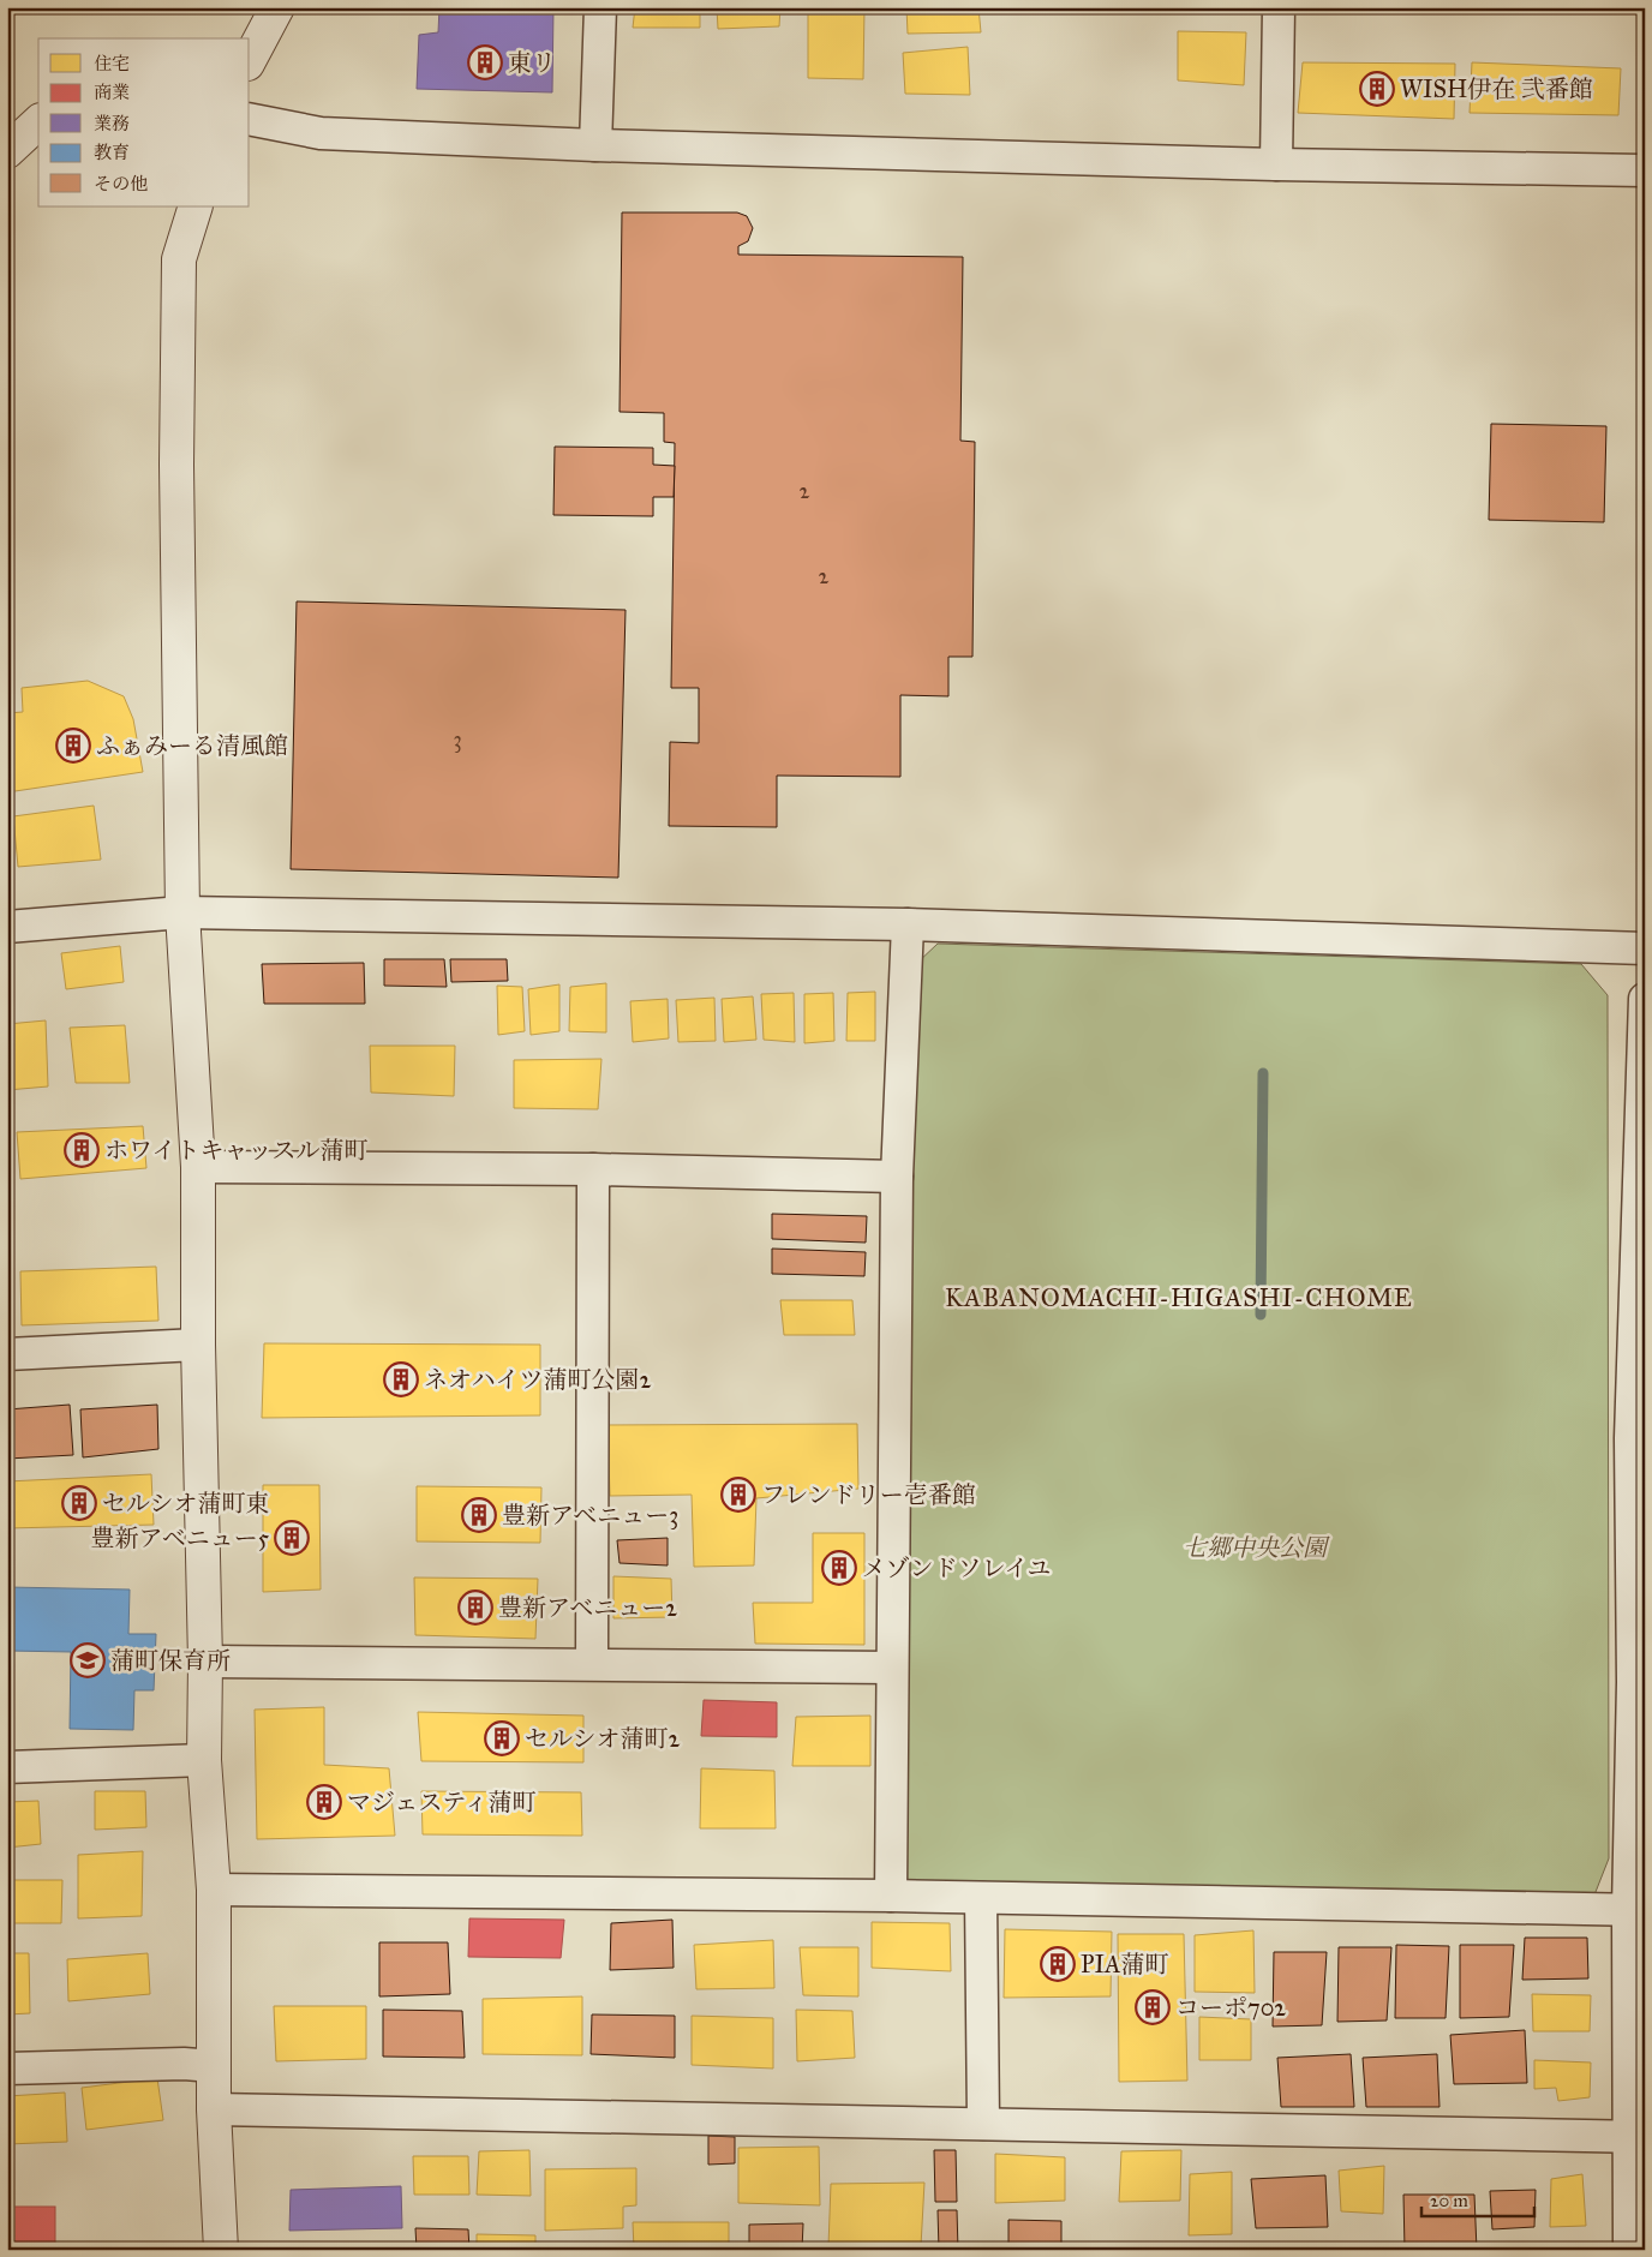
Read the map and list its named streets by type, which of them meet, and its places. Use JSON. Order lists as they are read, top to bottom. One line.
{"districts":["KABANOMACHI-HIGASHI-CHOME"],"parks":["七郷中央公園"],"places":{"building":["東リ","WISH伊在 弐番館","ふぁみーる清風館","ホワイトキャッスル蒲町","ネオハイツ蒲町公園2","フレンドリー壱番館","セルシオ蒲町東","豊新アベニュー3","豊新アベニュー5","メゾンドソレイユ","豊新アベニュー2","セルシオ蒲町2","マジェスティ蒲町","PIA蒲町","コーポ702"],"school or university":["蒲町保育所"]},"house_numbers":["2","2","3"],"legend":["住宅","商業","業務","教育","その他"],"scale_bar":"20 m"}
